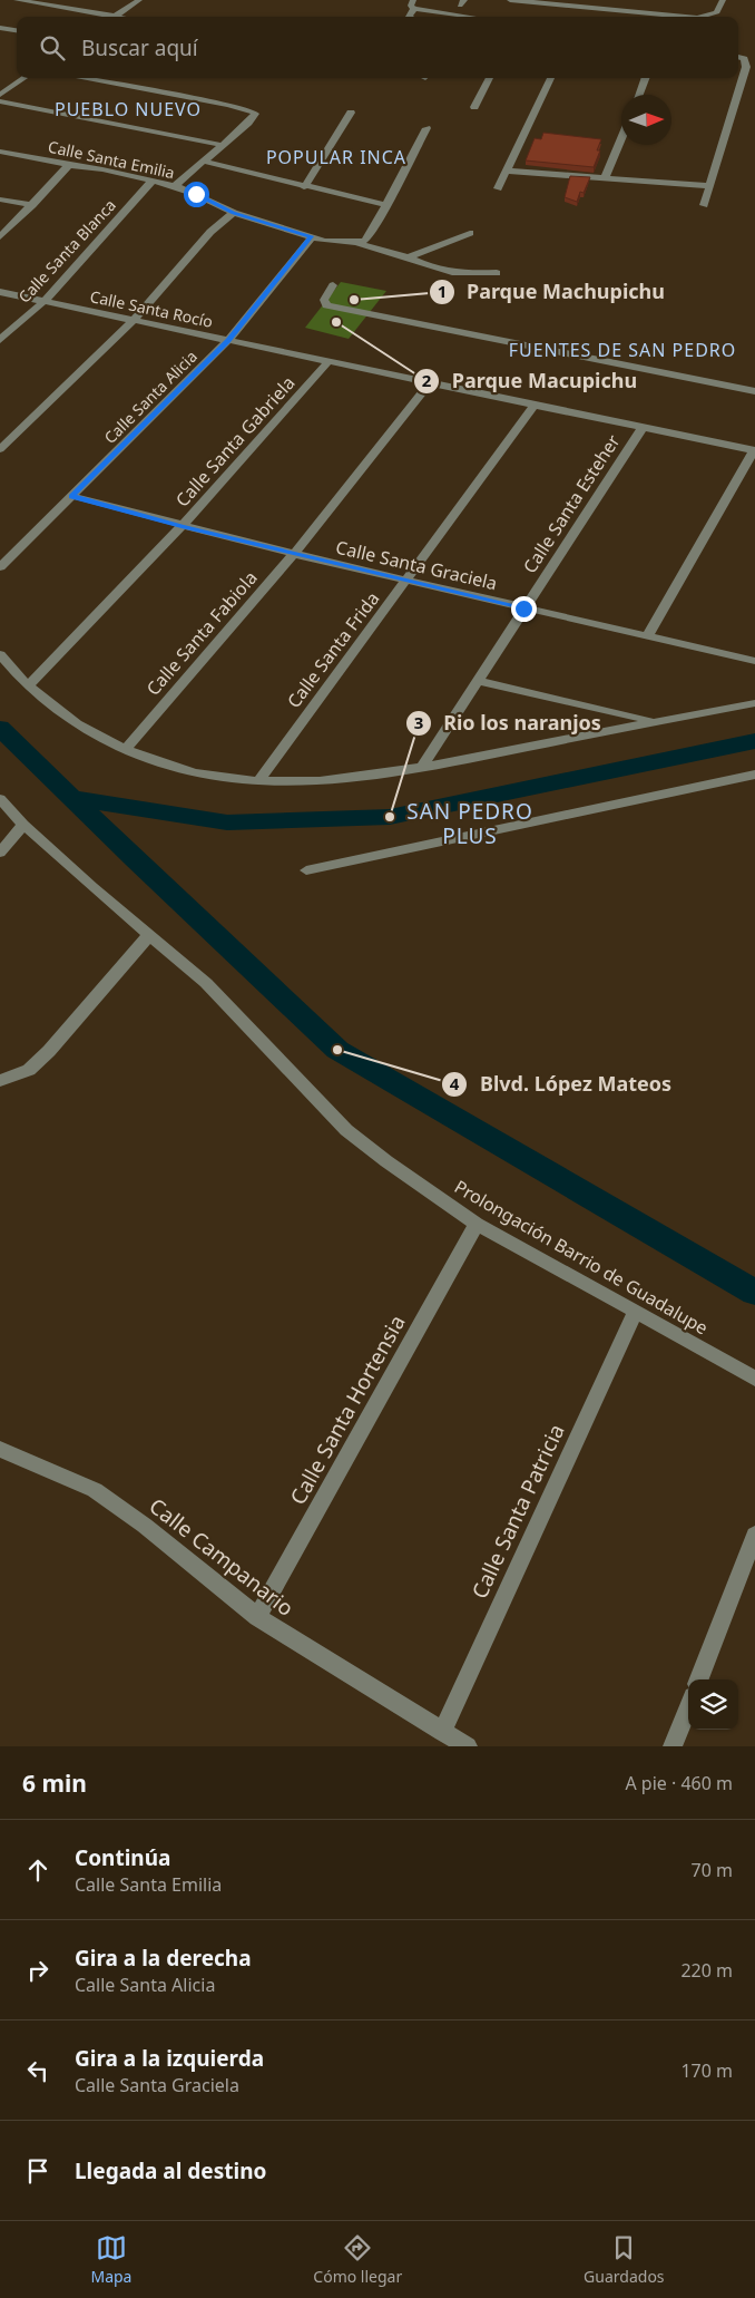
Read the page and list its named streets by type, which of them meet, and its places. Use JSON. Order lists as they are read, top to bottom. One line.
{"streets":{"street":["Calle Santa Emilia","Calle Santa Blanca","Calle Santa Rocío","Calle Santa Alicia","Calle Santa Gabriela","Calle Santa Esteher","Calle Santa Graciela","Calle Santa Fabiola","Calle Santa Frida","Prolongación Barrio de Guadalupe","Calle Santa Hortensia","Calle Santa Patricia","Calle Campanario"]},"crossings":[["Calle Santa Emilia","Calle Santa Blanca"],["Calle Santa Emilia","Calle Santa Alicia"],["Calle Santa Blanca","Calle Santa Rocío"],["Calle Santa Rocío","Calle Santa Alicia"],["Calle Santa Rocío","Calle Santa Gabriela"],["Calle Santa Rocío","Calle Santa Esteher"],["Calle Santa Rocío","Calle Santa Fabiola"],["Calle Santa Rocío","Calle Santa Frida"],["Calle Santa Alicia","Calle Santa Graciela"],["Calle Santa Gabriela","Calle Santa Graciela"],["Calle Santa Esteher","Calle Santa Graciela"],["Calle Santa Graciela","Calle Santa Fabiola"],["Calle Santa Graciela","Calle Santa Frida"],["Prolongación Barrio de Guadalupe","Calle Santa Hortensia"],["Prolongación Barrio de Guadalupe","Calle Santa Patricia"],["Calle Santa Hortensia","Calle Campanario"],["Calle Santa Patricia","Calle Campanario"]],"districts":["PUEBLO NUEVO","POPULAR INCA","FUENTES DE SAN PEDRO","SAN PEDRO PLUS"],"places":["Parque Machupichu","Parque Macupichu","Rio los naranjos","Blvd. López Mateos"],"north":"right","page":{"search":"Buscar aquí","heading":["6 min","A pie · 460 m"],"list":[["Continúa","Calle Santa Emilia","70 m"],["Gira a la derecha","Calle Santa Alicia","220 m"],["Gira a la izquierda","Calle Santa Graciela","170 m"],"Llegada al destino"],"nav":["Mapa","Cómo llegar","Guardados"]}}
